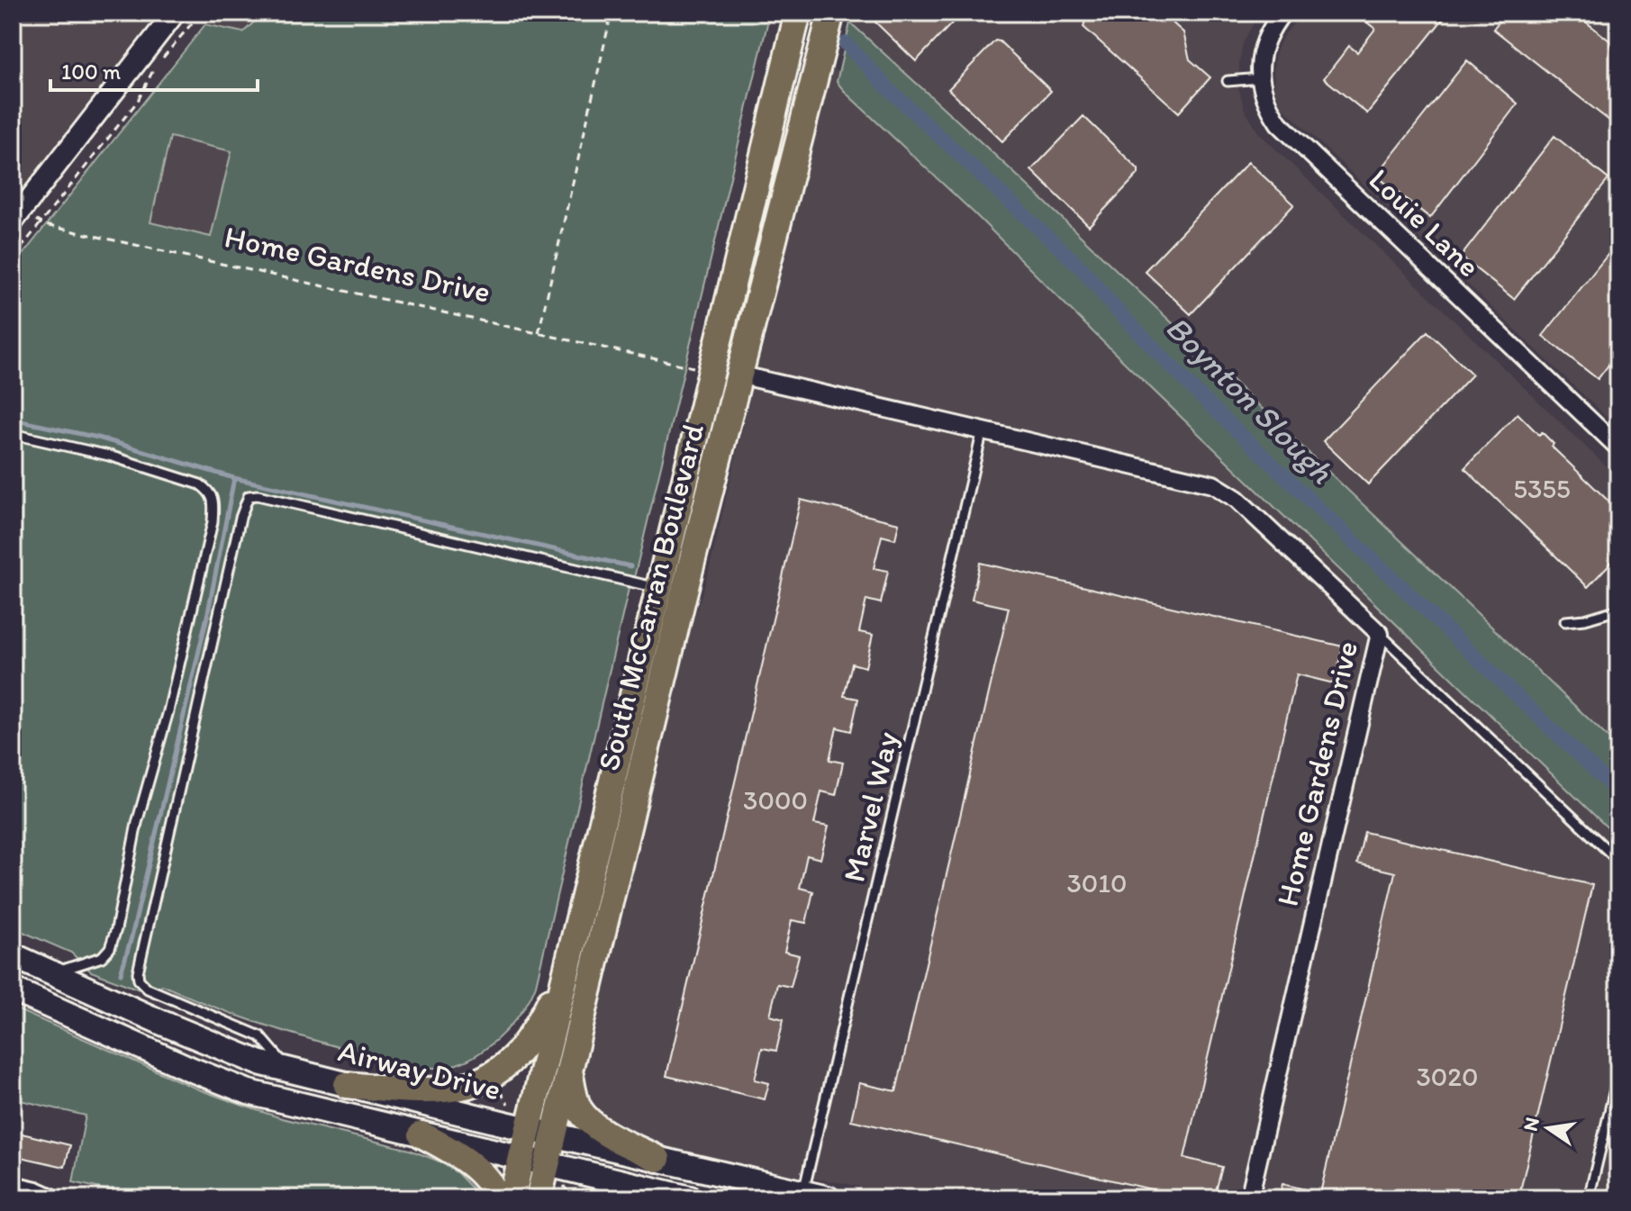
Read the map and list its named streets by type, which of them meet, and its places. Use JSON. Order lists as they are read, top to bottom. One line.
{"streets":{"main road":["South McCarran Boulevard","Airway Drive"],"street":["Louie Lane","Home Gardens Drive"],"lane":["Marvel Way"]},"crossings":[["Home Gardens Drive","South McCarran Boulevard"],["Home Gardens Drive","Marvel Way"],["South McCarran Boulevard","Airway Drive"],["Marvel Way","Airway Drive"]],"water":["Boynton Slough"],"house_numbers":["5355","3000","3010","3020"],"scale_bar":"100 m","north":"left"}
